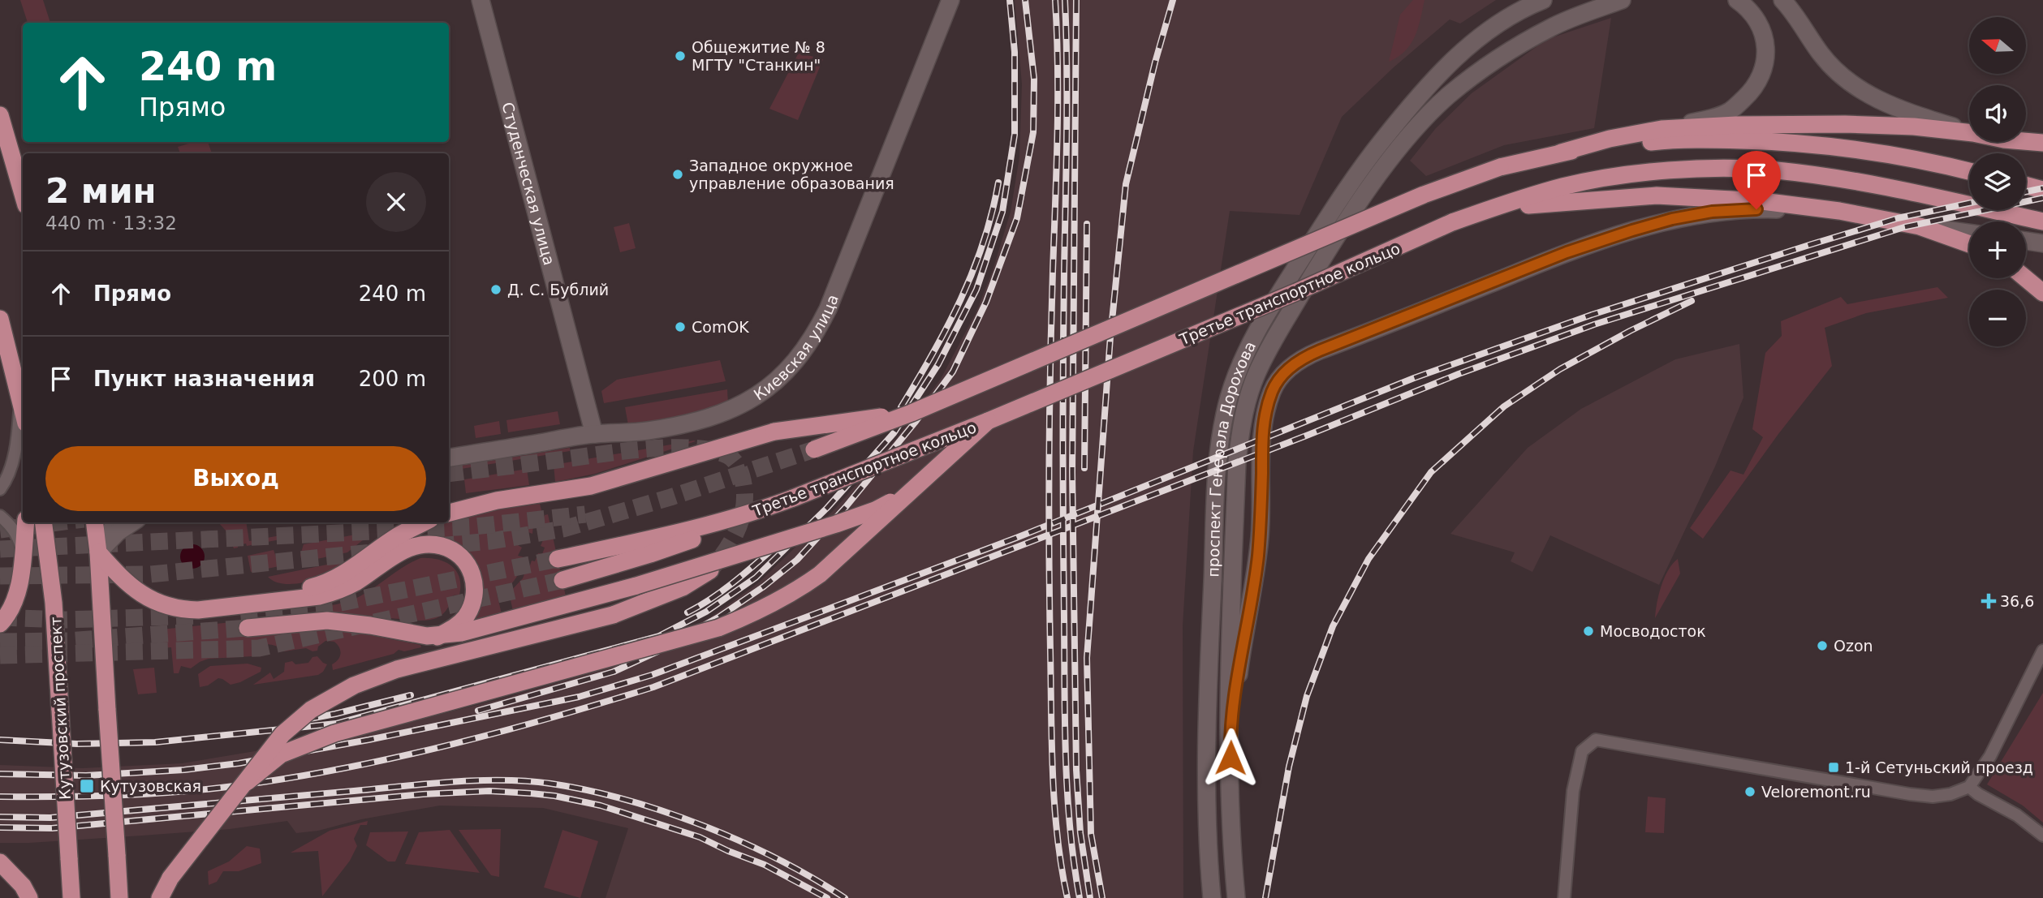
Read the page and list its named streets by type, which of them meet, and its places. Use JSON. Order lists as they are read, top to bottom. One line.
{"streets":{"main road":["Студенческая улица","Третье транспортное кольцо","Киевская улица","проспект Генерала Дорохова","Кутузовский проспект"]},"crossings":[["Студенческая улица","Киевская улица"]],"places":{"other":["Общежитие № 8 МГТУ \"Станкин\"","Западное окружное управление образования","Д. С. Бублий","ComOK","Мосводосток","Ozon","Veloremont.ru"],"health":["36,6"],"transit":["1-й Сетуньский проезд","Кутузовская"]},"north":"left","page":{"map_buttons":["+","−"],"turn":["240 m","Прямо"],"heading":["2 мин","440 m · 13:32"],"list":[{"name":"Прямо","value":"240 m"},{"name":"Пункт назначения","value":"200 m"}],"buttons":"Выход"}}
